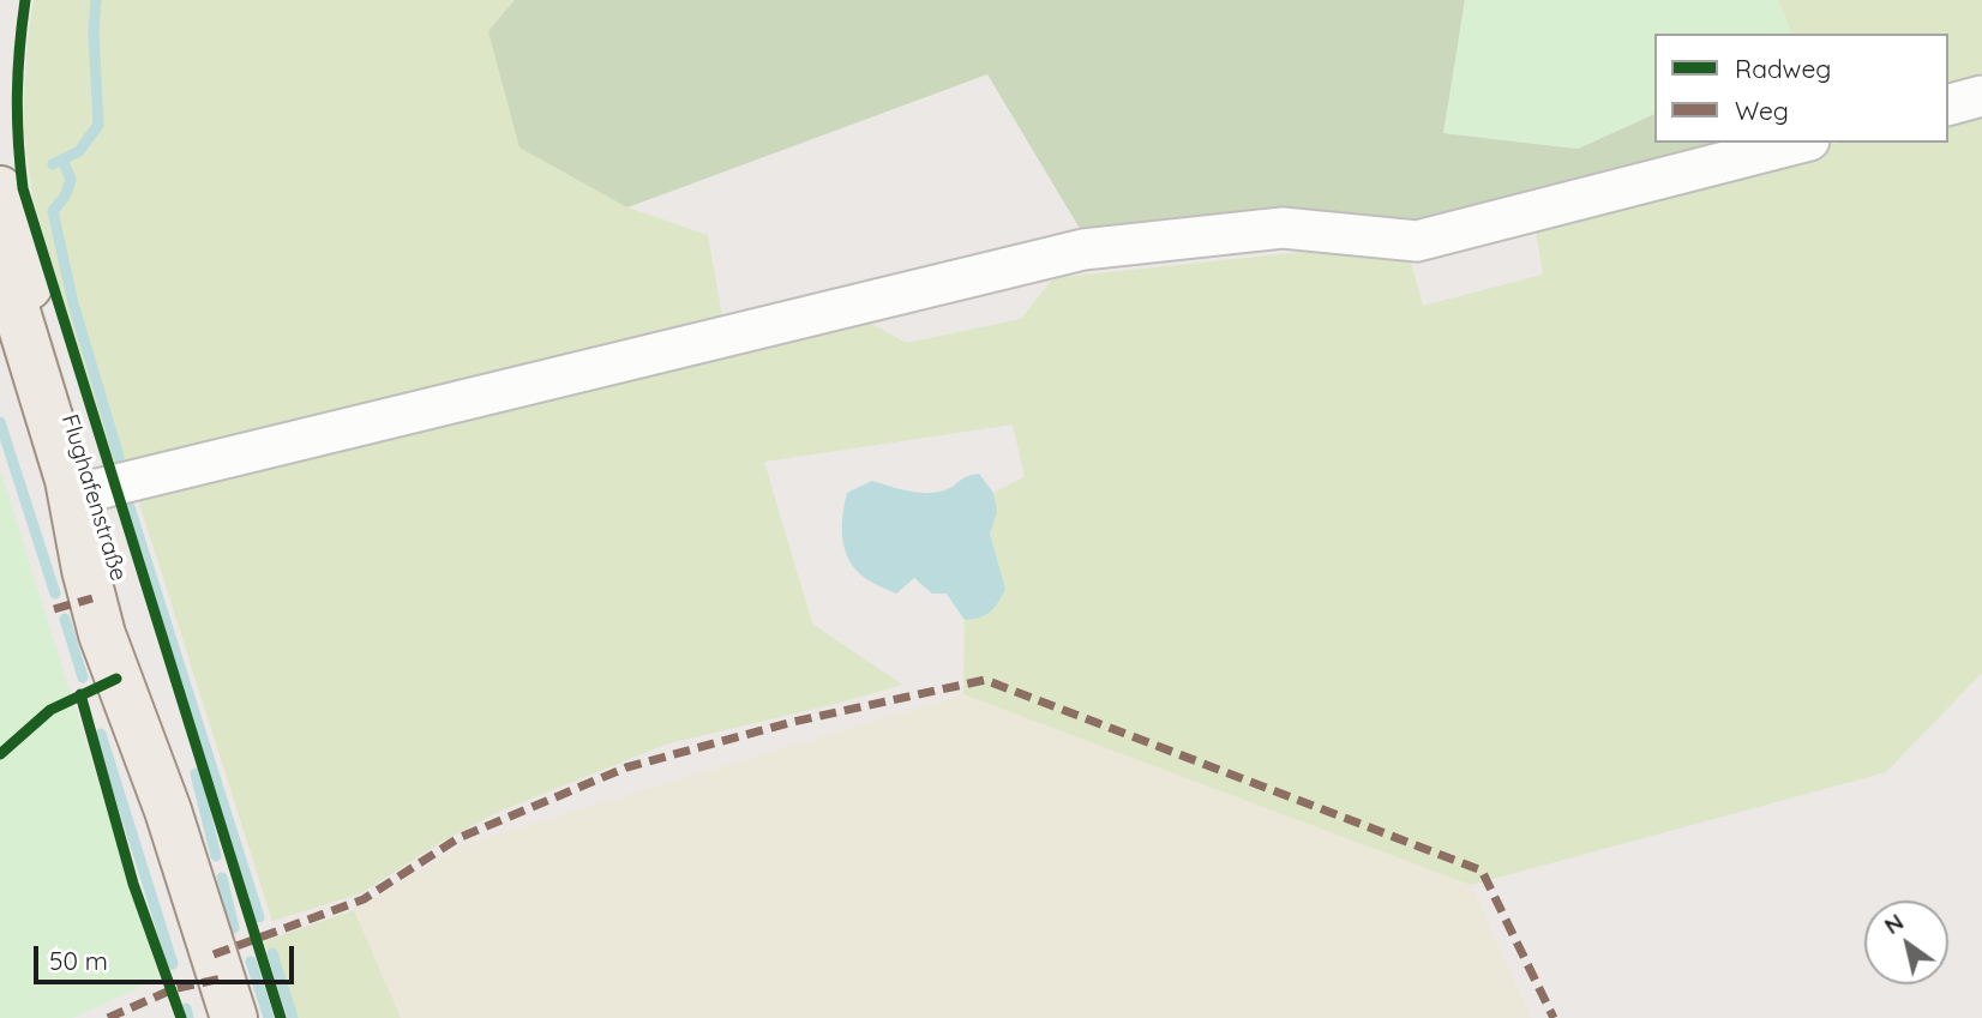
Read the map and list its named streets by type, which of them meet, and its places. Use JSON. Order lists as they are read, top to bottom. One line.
{"streets":{"main road":["Flughafenstraße"]},"legend":["Radweg","Weg"],"scale_bar":"50 m","north":"top left"}
